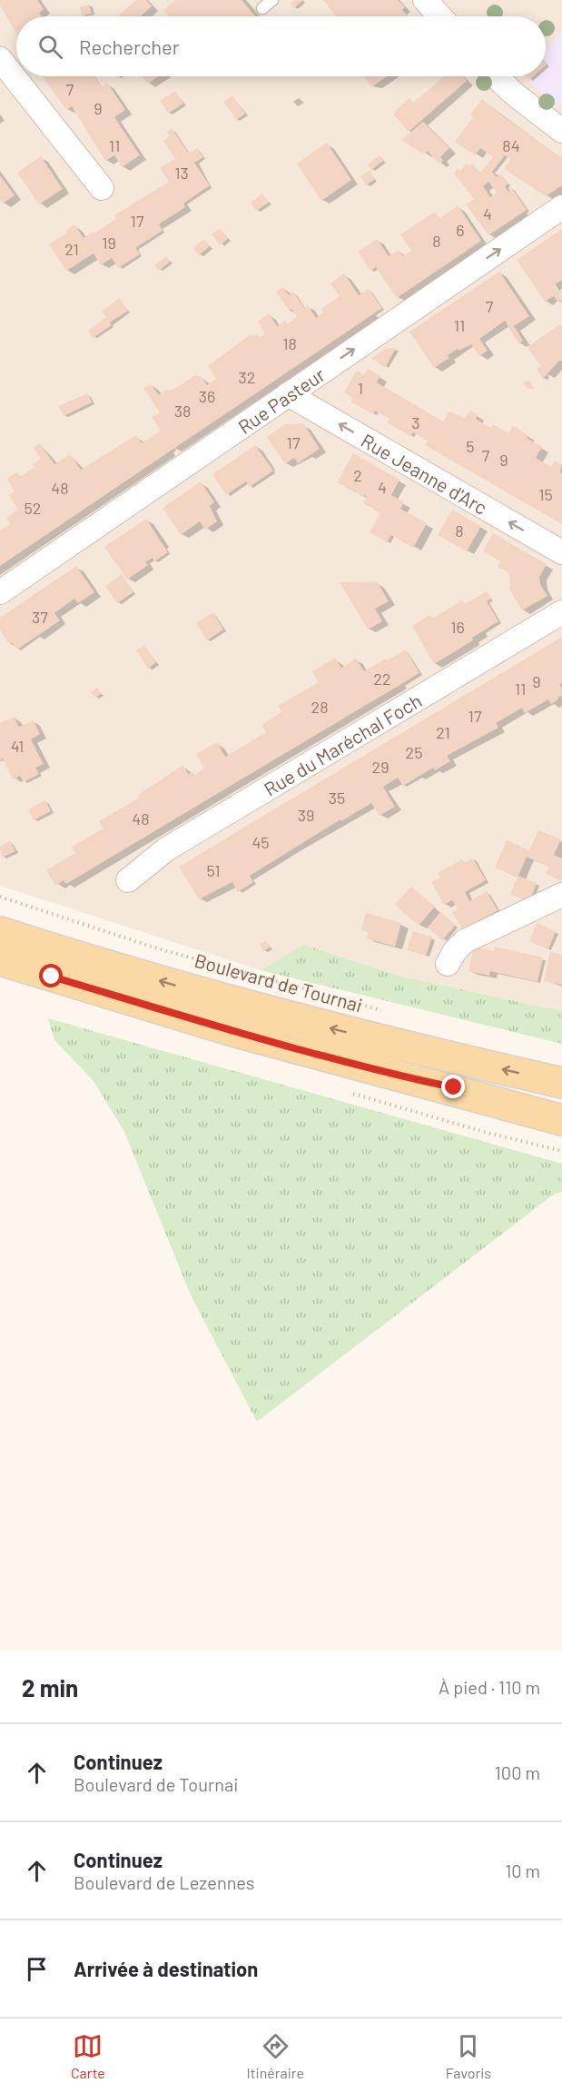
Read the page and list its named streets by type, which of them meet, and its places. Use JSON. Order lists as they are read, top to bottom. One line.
{"streets":{"main road":["Boulevard de Tournai"],"street":["Rue Pasteur","Rue Jeanne d'Arc","Rue du Maréchal Foch"]},"crossings":[["Rue Pasteur","Rue Jeanne d'Arc"]],"one_way":["Rue Pasteur","Rue Jeanne d'Arc"],"house_numbers":["7","9","11","84","13","4","17","6","8","19","21","7","11","18","32","1","36","38","3","17","5","7","9","2","4","48","15","52","8","37","16","22","9","11","28","17","21","41","25","29","35","39","48","45","51"],"page":{"search":"Rechercher","heading":["2 min","À pied · 110 m"],"list":[["Continuez","Boulevard de Tournai","100 m"],["Continuez","Boulevard de Lezennes","10 m"],"Arrivée à destination"],"nav":["Carte","Itinéraire","Favoris"]}}
